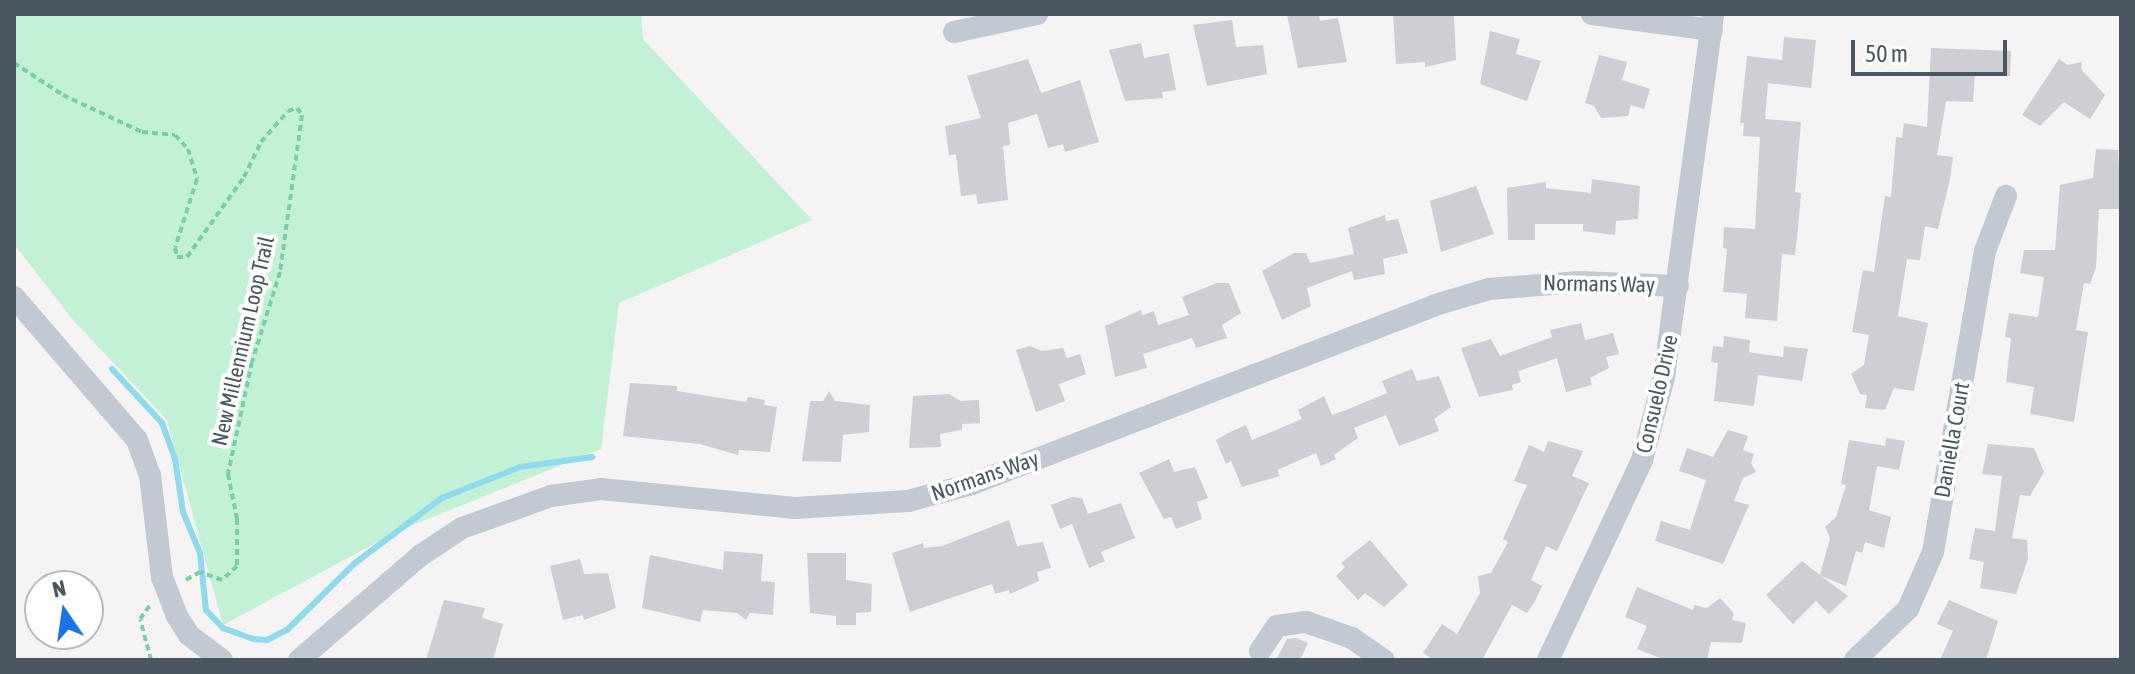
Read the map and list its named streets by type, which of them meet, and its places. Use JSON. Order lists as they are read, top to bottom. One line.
{"streets":{"street":["Normans Way","Consuelo Drive","Daniella Court"],"path":["New Millennium Loop Trail"]},"crossings":[["Normans Way","Consuelo Drive"]],"scale_bar":"50 m","north":"top"}
